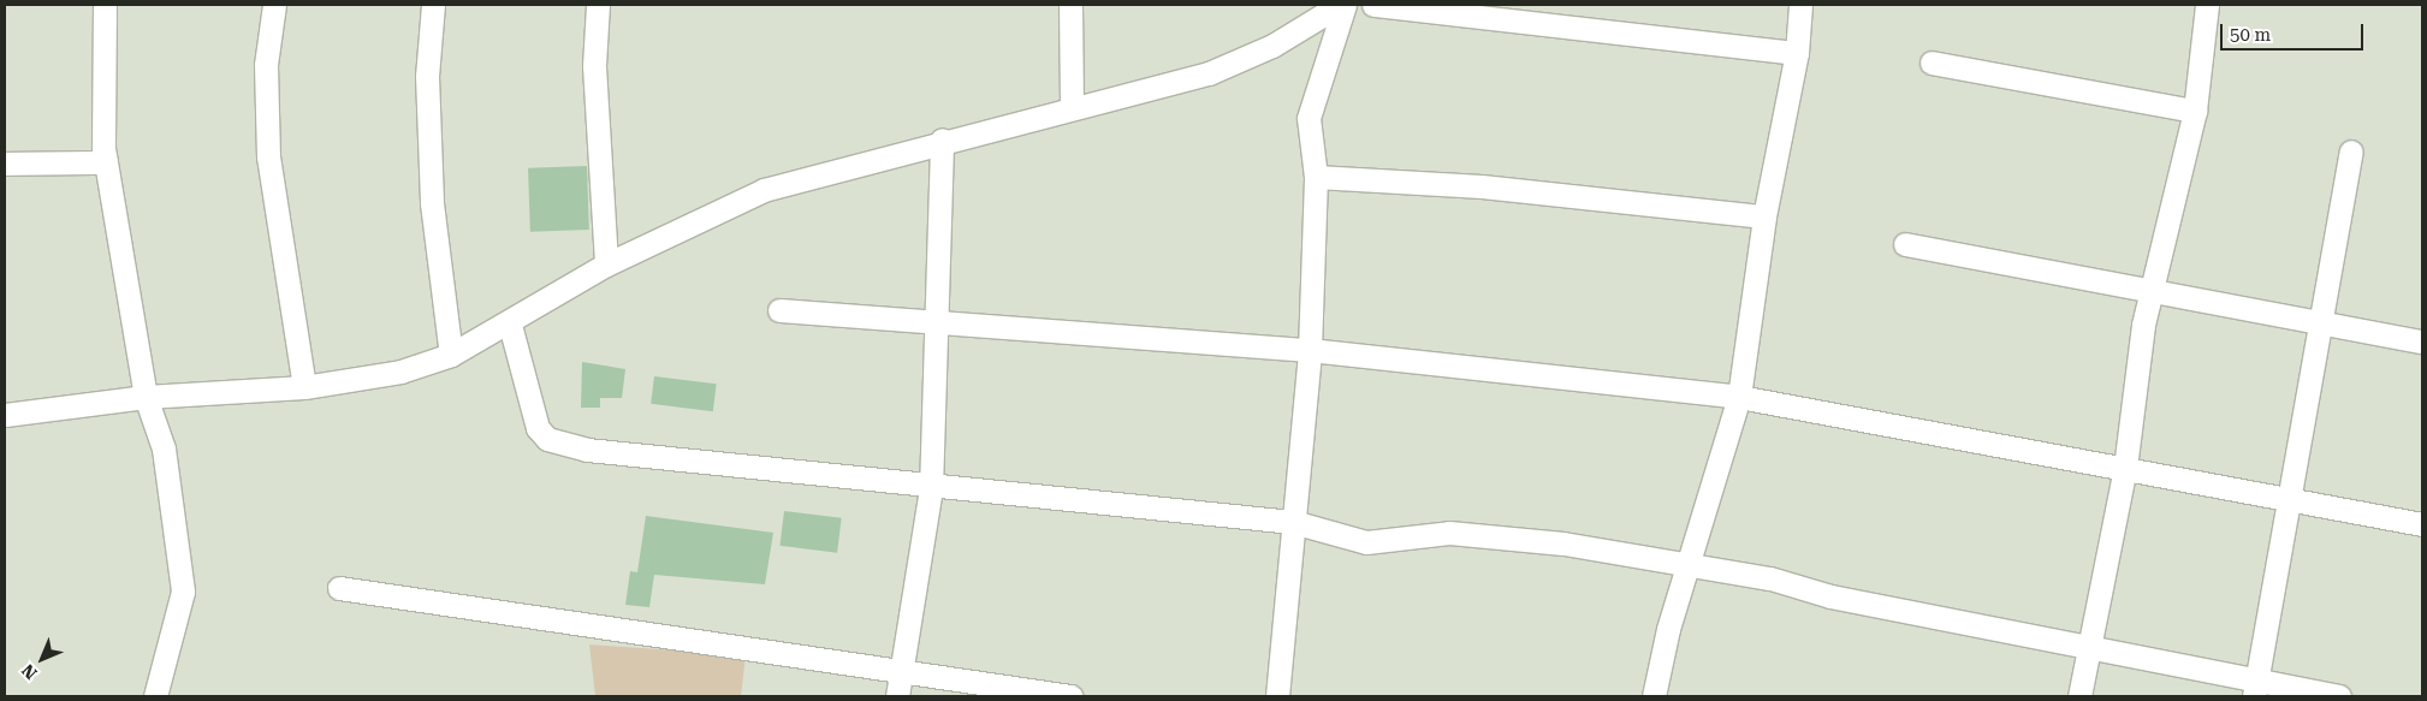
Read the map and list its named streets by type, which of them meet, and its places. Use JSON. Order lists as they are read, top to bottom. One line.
{"scale_bar":"50 m","north":"bottom left"}
